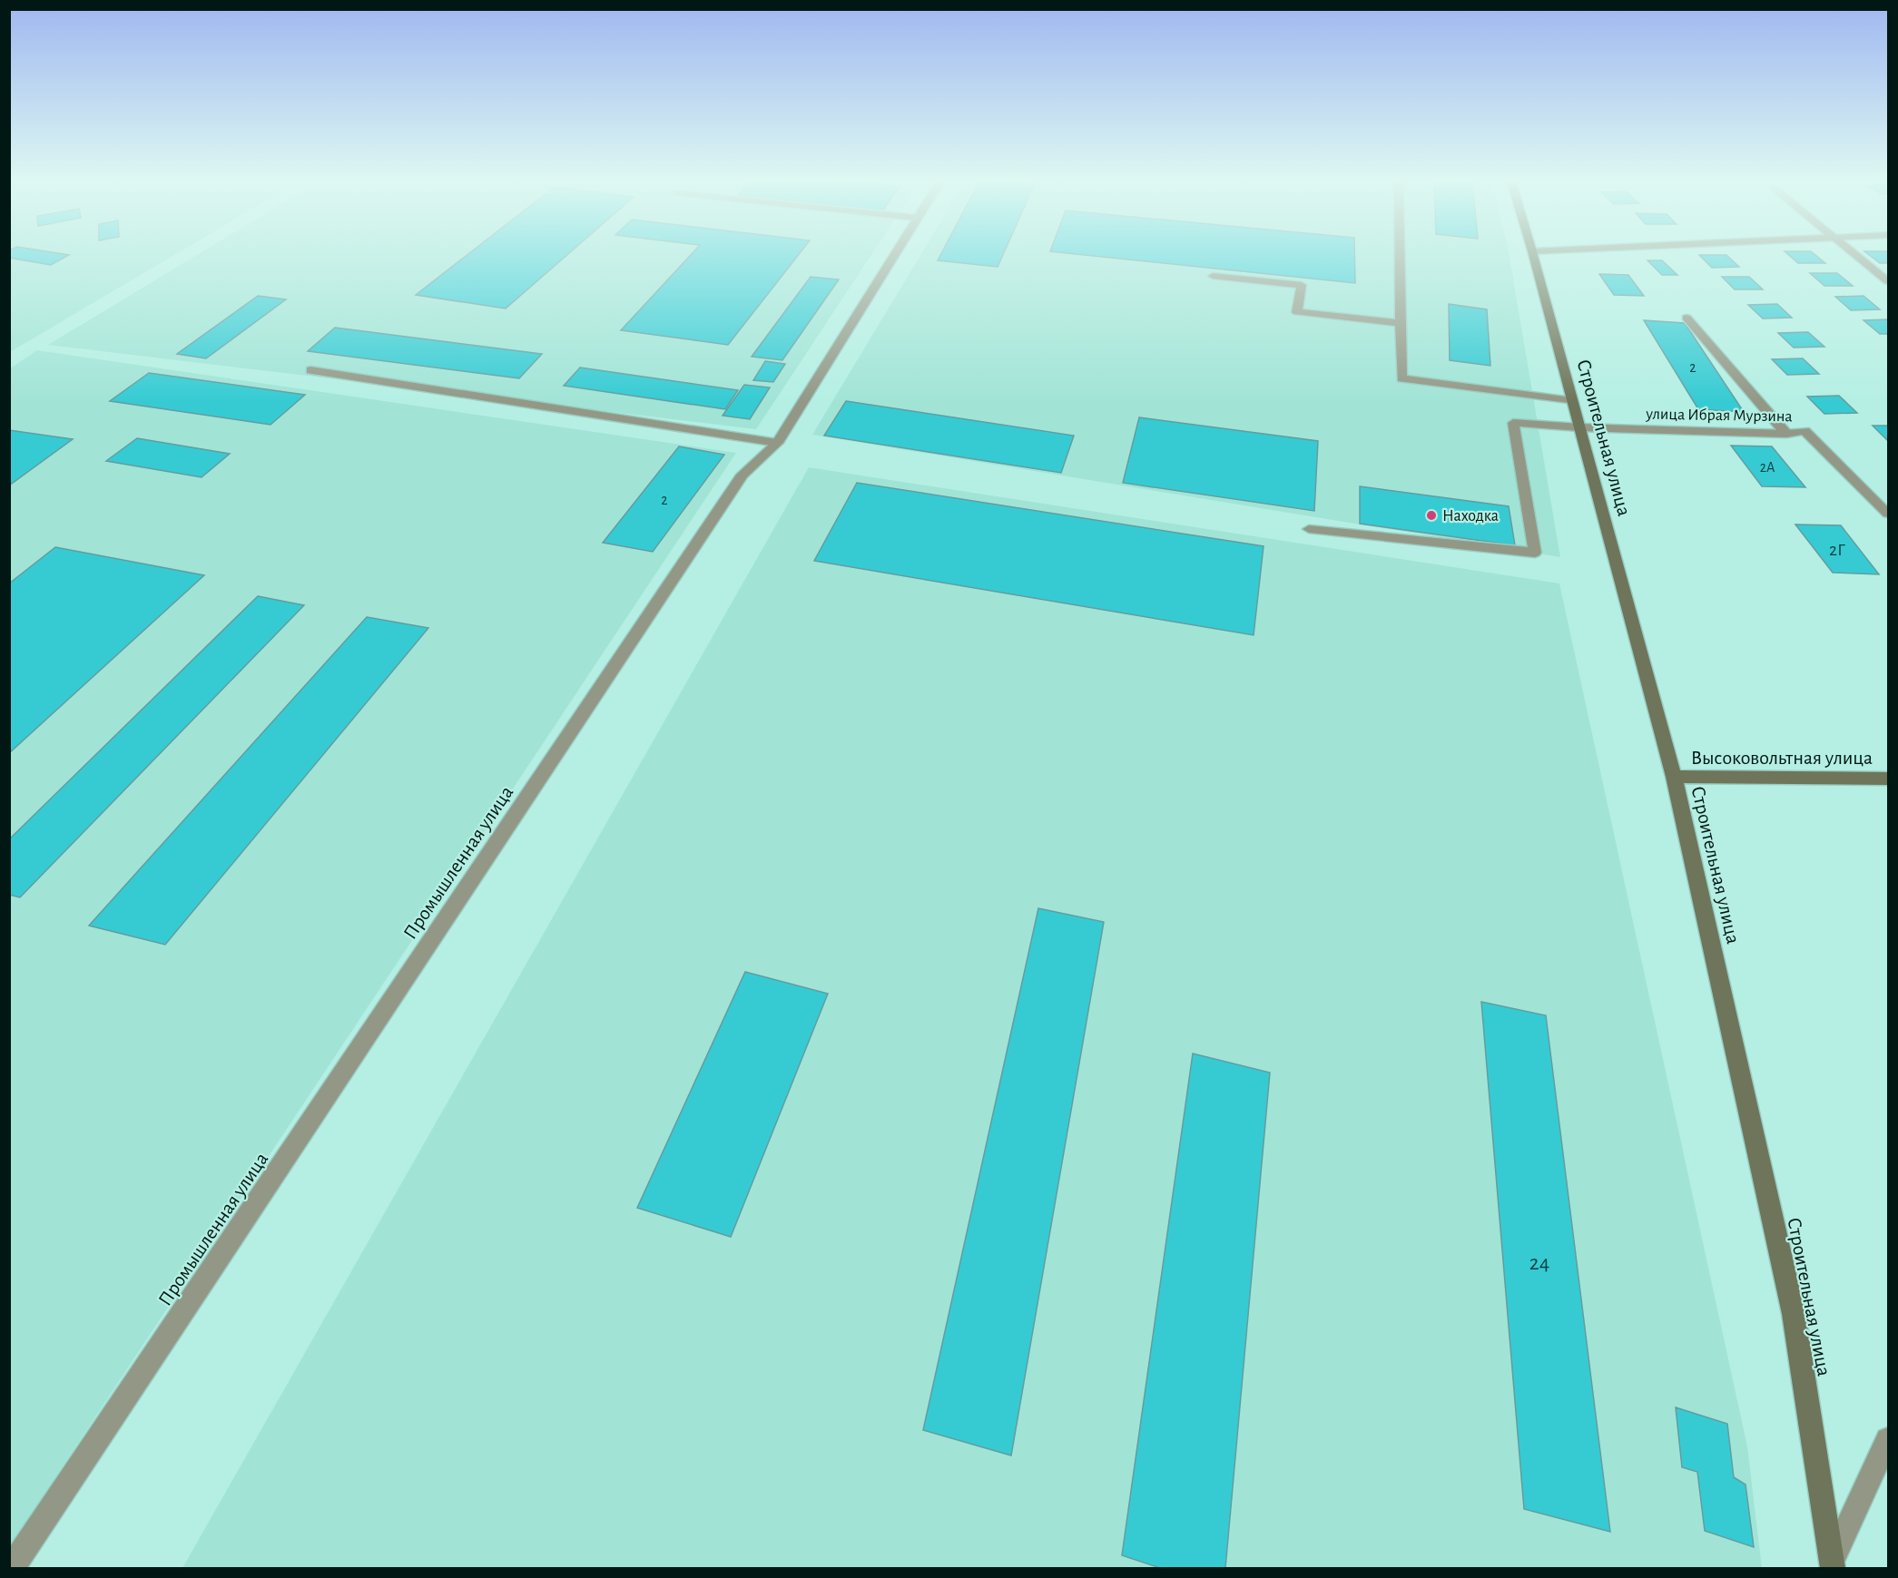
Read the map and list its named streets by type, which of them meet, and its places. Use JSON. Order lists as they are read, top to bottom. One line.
{"streets":{"main road":["Строительная улица","Высоковольтная улица"],"street":["улица Ибрая Мурзина","Промышленная улица"]},"crossings":[["улица Ибрая Мурзина","Строительная улица"],["Строительная улица","Высоковольтная улица"]],"places":["Находка"],"house_numbers":["2","2А","2","2Г","24"]}
